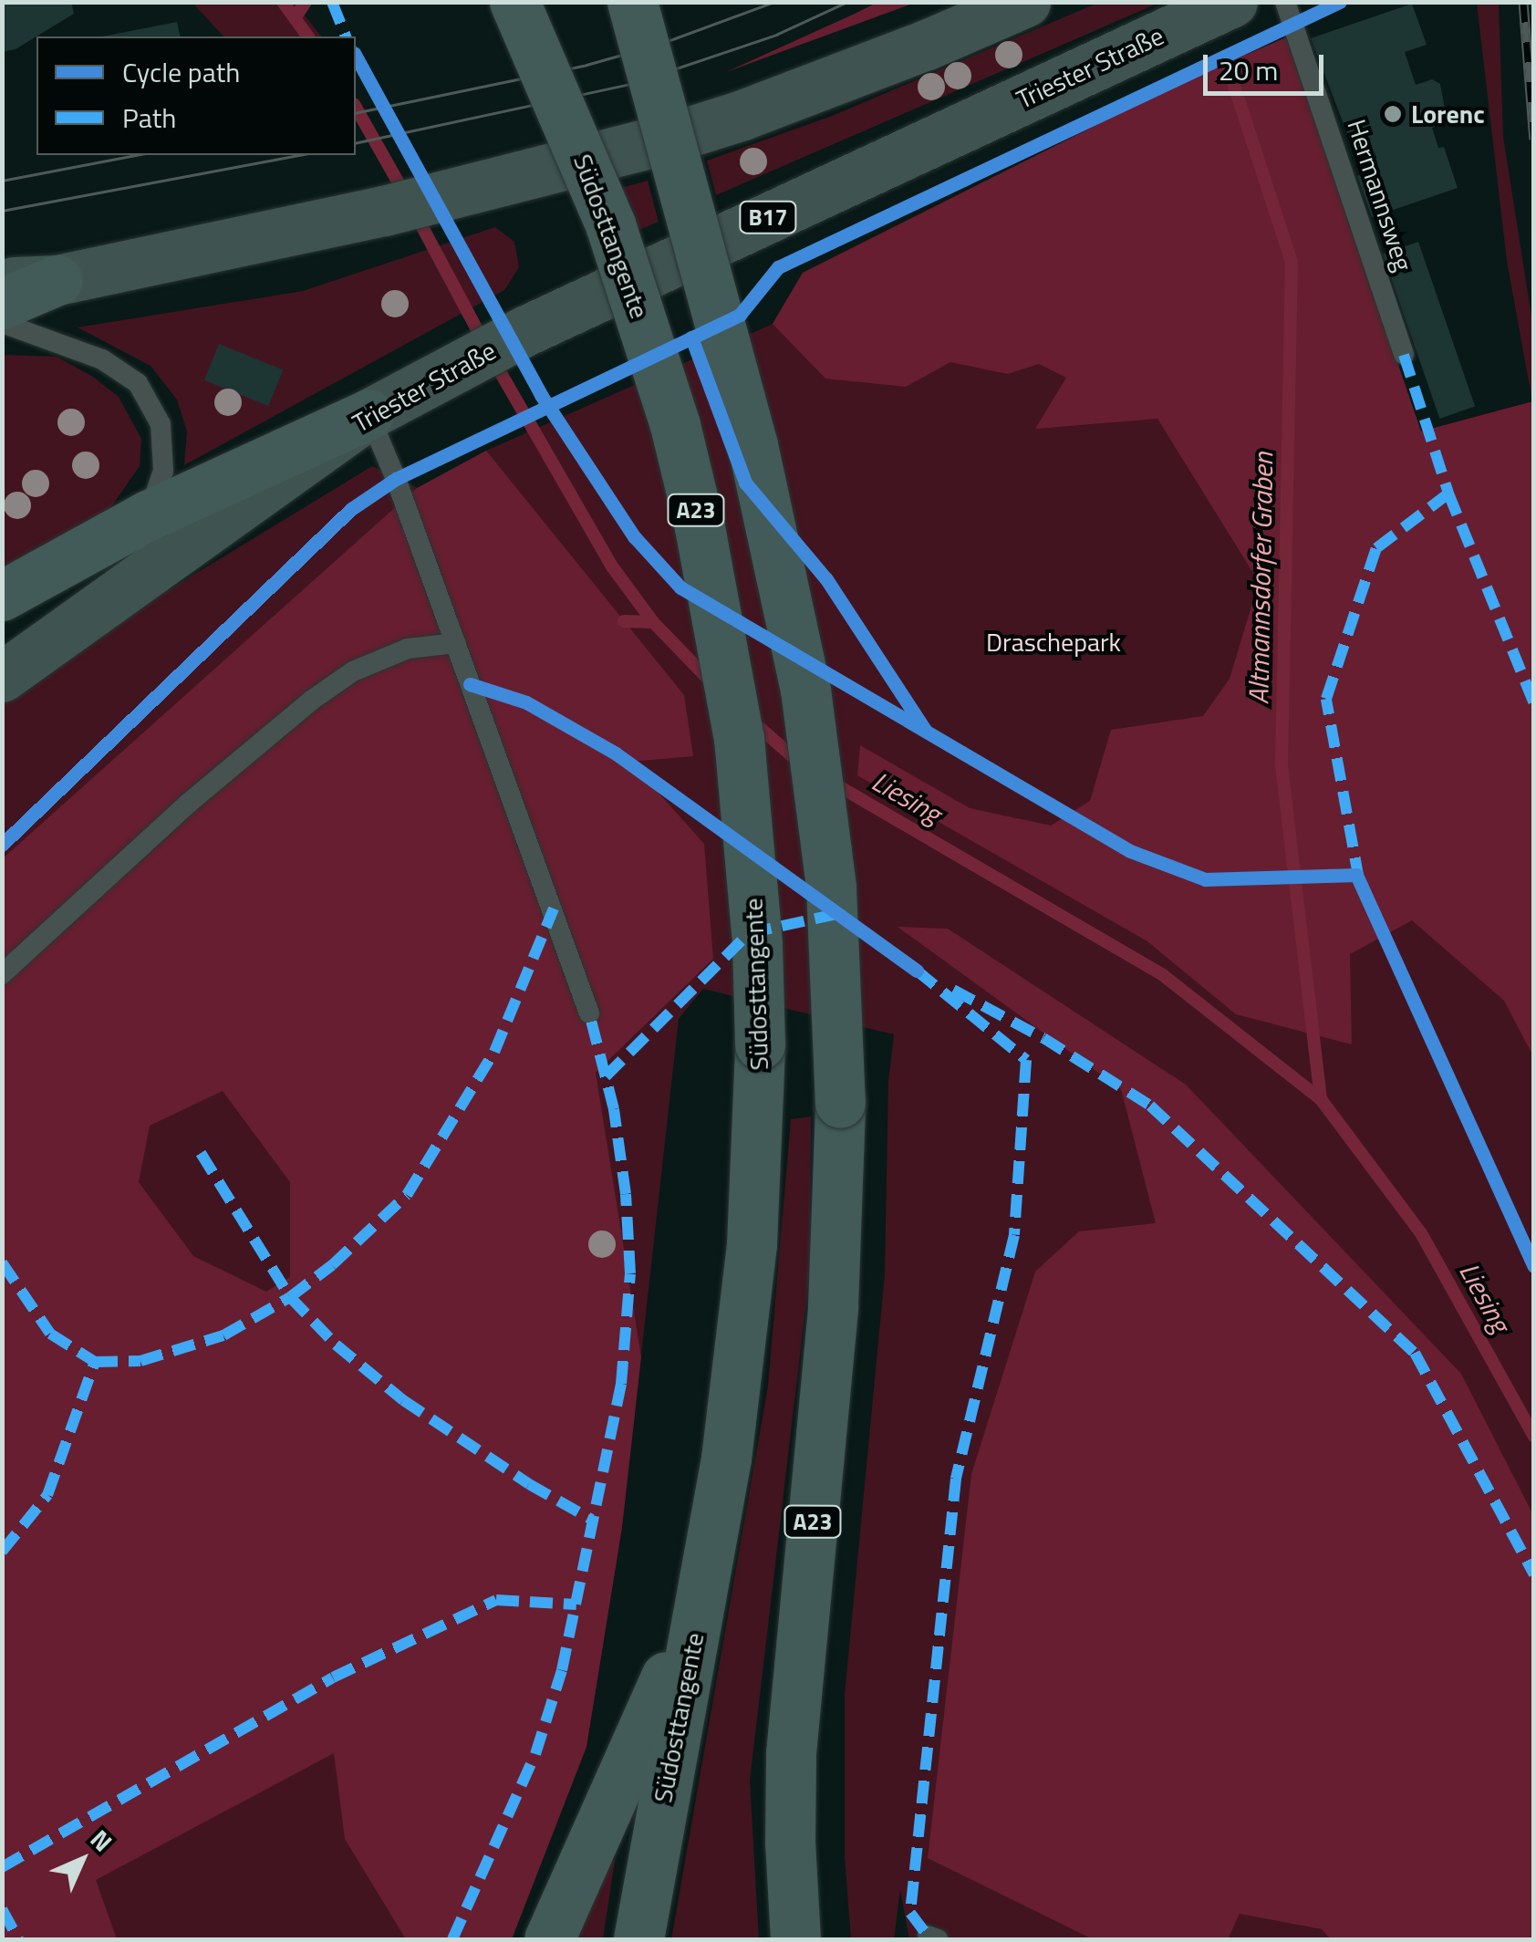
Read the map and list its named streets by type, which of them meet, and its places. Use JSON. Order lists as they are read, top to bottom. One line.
{"streets":{"highway":["Südosttangente","A23"],"main road":["Triester Straße","B17"],"lane":["Hermannsweg"]},"water":["Altmannsdorfer Graben","Liesing"],"parks":["Draschepark"],"places":["Lorenc"],"legend":["Cycle path","Path"],"scale_bar":"20 m","north":"top right"}
